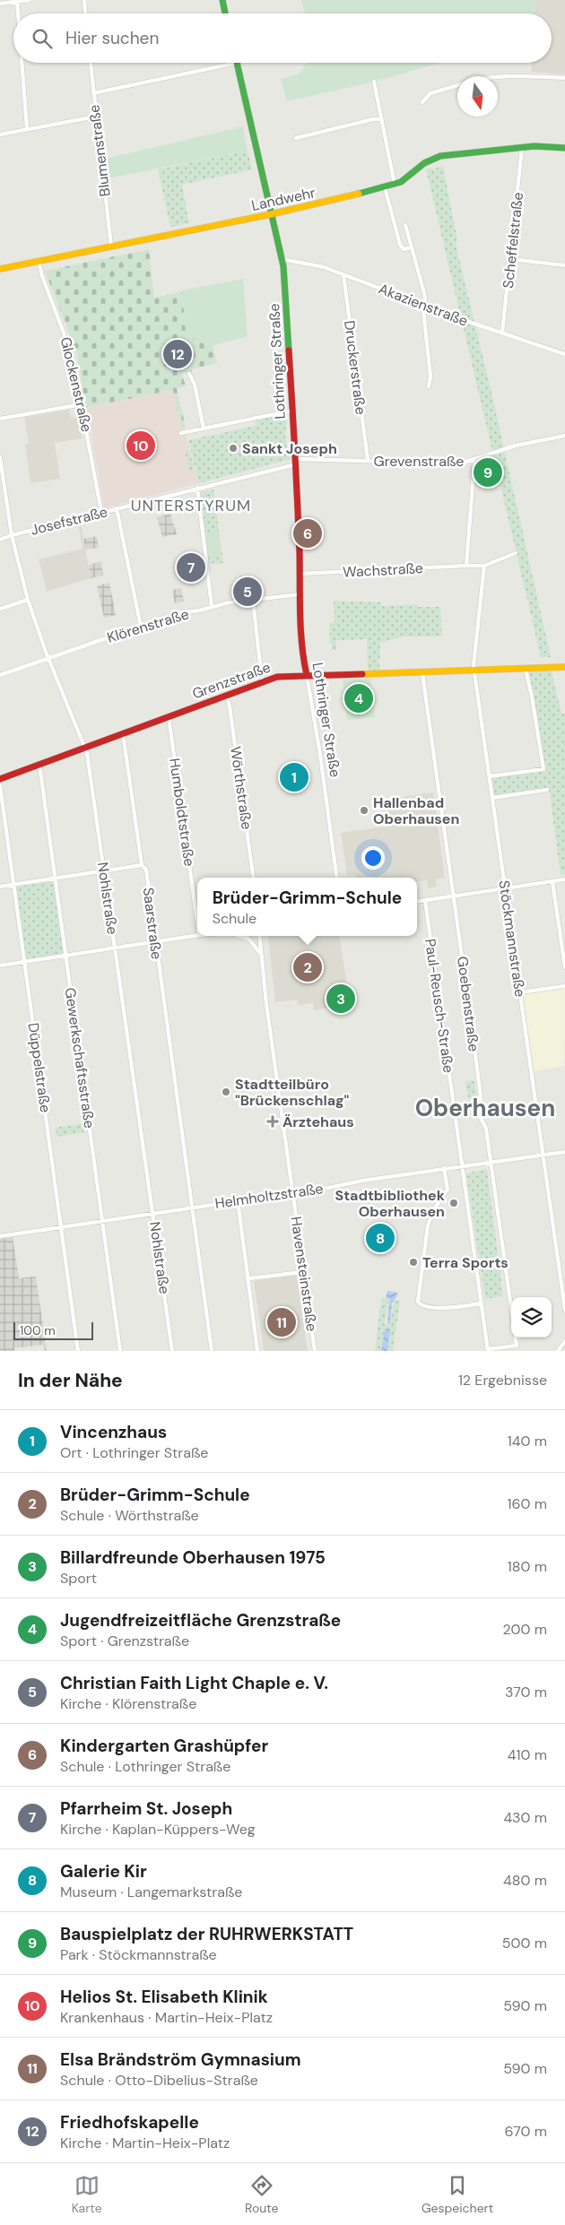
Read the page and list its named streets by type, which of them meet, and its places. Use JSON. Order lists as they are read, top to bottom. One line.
{"streets":{"street":["Blumenstraße","Landwehr","Scheffelstraße","Akazienstraße","Lothringer Straße","Druckerstraße","Glockenstraße","Grevenstraße","Josefstraße","Wachstraße","Klörenstraße","Grenzstraße","Wörthstraße","Humboldtstraße","Nohlstraße","Saarstraße","Stöckmannstraße","Goebenstraße","Paul-Reusch-Straße","Gewerkschaftsstraße","Düppelstraße","Helmholtzstraße","Havensteinstraße"]},"crossings":[["Blumenstraße","Landwehr"],["Landwehr","Scheffelstraße"],["Landwehr","Lothringer Straße"],["Landwehr","Glockenstraße"],["Scheffelstraße","Akazienstraße"],["Akazienstraße","Lothringer Straße"],["Akazienstraße","Druckerstraße"],["Lothringer Straße","Grevenstraße"],["Lothringer Straße","Josefstraße"],["Lothringer Straße","Wachstraße"],["Lothringer Straße","Klörenstraße"],["Lothringer Straße","Grenzstraße"],["Druckerstraße","Grevenstraße"],["Glockenstraße","Josefstraße"],["Grevenstraße","Josefstraße"],["Josefstraße","Nohlstraße"],["Klörenstraße","Nohlstraße"],["Grenzstraße","Wörthstraße"],["Grenzstraße","Humboldtstraße"],["Grenzstraße","Nohlstraße"],["Grenzstraße","Saarstraße"],["Grenzstraße","Stöckmannstraße"],["Grenzstraße","Goebenstraße"],["Grenzstraße","Gewerkschaftsstraße"],["Nohlstraße","Helmholtzstraße"],["Saarstraße","Helmholtzstraße"],["Stöckmannstraße","Helmholtzstraße"],["Goebenstraße","Paul-Reusch-Straße"],["Goebenstraße","Helmholtzstraße"],["Paul-Reusch-Straße","Helmholtzstraße"],["Gewerkschaftsstraße","Helmholtzstraße"],["Düppelstraße","Helmholtzstraße"],["Helmholtzstraße","Havensteinstraße"]],"districts":["UNTERSTYRUM","Oberhausen"],"places":{"other":["Sankt Joseph","Hallenbad Oberhausen","Stadtteilbüro \"Brückenschlag\"","Stadtbibliothek Oberhausen","Terra Sports"],"health":["Ärztehaus"]},"scale_bar":"100 m","north":"bottom","page":{"search":"Hier suchen","pins":["12","10","9","6","7","5","4","1","2","3","8","11"],"popup":["Brüder-Grimm-Schule","Schule"],"scale":"100 m","heading":["In der Nähe","12 Ergebnisse"],"list":[{"mark":"1","name":"Vincenzhaus","note":"Ort · Lothringer Straße","value":"140 m"},{"mark":"2","name":"Brüder-Grimm-Schule","note":"Schule · Wörthstraße","value":"160 m"},{"mark":"3","name":"Billardfreunde Oberhausen 1975","note":"Sport","value":"180 m"},{"mark":"4","name":"Jugendfreizeitfläche Grenzstraße","note":"Sport · Grenzstraße","value":"200 m"},{"mark":"5","name":"Christian Faith Light Chaple e. V.","note":"Kirche · Klörenstraße","value":"370 m"},{"mark":"6","name":"Kindergarten Grashüpfer","note":"Schule · Lothringer Straße","value":"410 m"},{"mark":"7","name":"Pfarrheim St. Joseph","note":"Kirche · Kaplan-Küppers-Weg","value":"430 m"},{"mark":"8","name":"Galerie Kir","note":"Museum · Langemarkstraße","value":"480 m"},{"mark":"9","name":"Bauspielplatz der RUHRWERKSTATT","note":"Park · Stöckmannstraße","value":"500 m"},{"mark":"10","name":"Helios St. Elisabeth Klinik","note":"Krankenhaus · Martin-Heix-Platz","value":"590 m"},{"mark":"11","name":"Elsa Brändström Gymnasium","note":"Schule · Otto-Dibelius-Straße","value":"590 m"},{"mark":"12","name":"Friedhofskapelle","note":"Kirche · Martin-Heix-Platz","value":"670 m"}],"nav":["Karte","Route","Gespeichert"]}}
